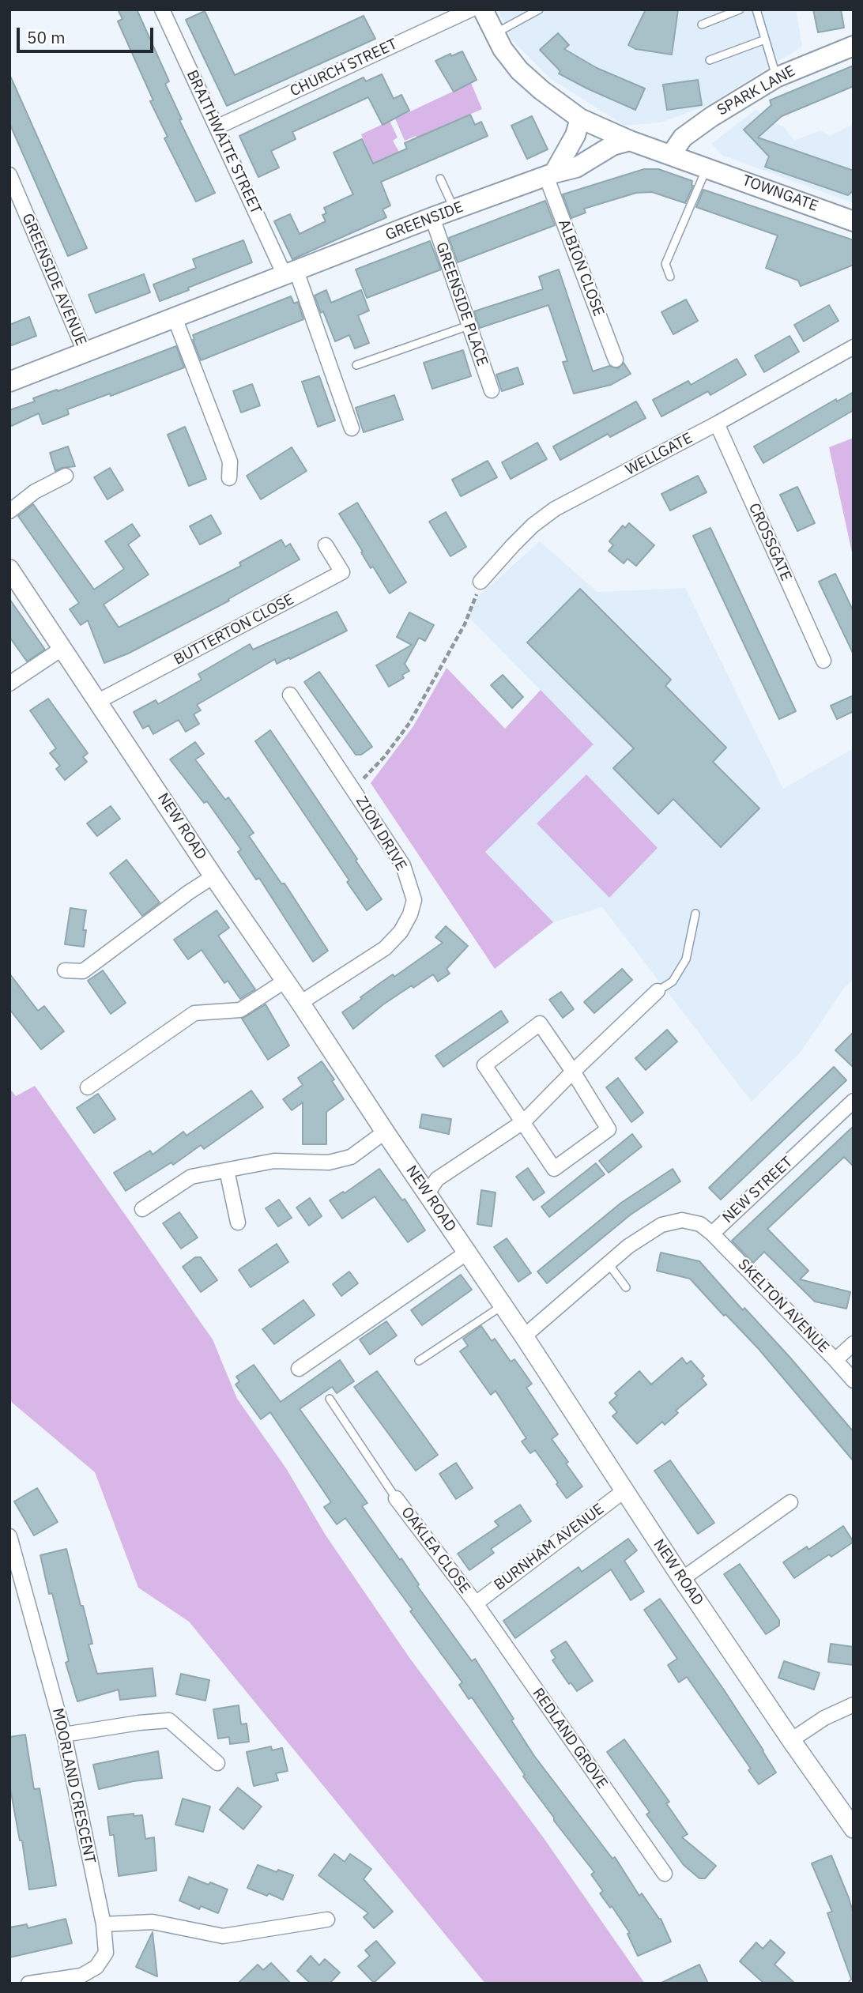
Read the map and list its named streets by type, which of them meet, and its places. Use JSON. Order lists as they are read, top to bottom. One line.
{"streets":{"main road":["SPARK LANE","TOWNGATE","GREENSIDE"],"street":["CHURCH STREET","BRAITHWAITE STREET","ALBION CLOSE","GREENSIDE AVENUE","GREENSIDE PLACE","WELLGATE","CROSSGATE","BUTTERTON CLOSE","NEW ROAD","ZION DRIVE","NEW STREET","SKELTON AVENUE","BURNHAM AVENUE","OAKLEA CLOSE","REDLAND GROVE","MOORLAND CRESCENT"]},"crossings":[["CHURCH STREET","BRAITHWAITE STREET"],["SPARK LANE","TOWNGATE"],["BRAITHWAITE STREET","GREENSIDE"],["TOWNGATE","GREENSIDE"],["GREENSIDE","ALBION CLOSE"],["GREENSIDE","GREENSIDE AVENUE"],["GREENSIDE","GREENSIDE PLACE"],["WELLGATE","CROSSGATE"],["BUTTERTON CLOSE","NEW ROAD"],["NEW ROAD","ZION DRIVE"],["NEW ROAD","NEW STREET"],["NEW ROAD","BURNHAM AVENUE"],["NEW STREET","SKELTON AVENUE"],["BURNHAM AVENUE","OAKLEA CLOSE"],["BURNHAM AVENUE","REDLAND GROVE"],["OAKLEA CLOSE","REDLAND GROVE"]],"scale_bar":"50 m"}
